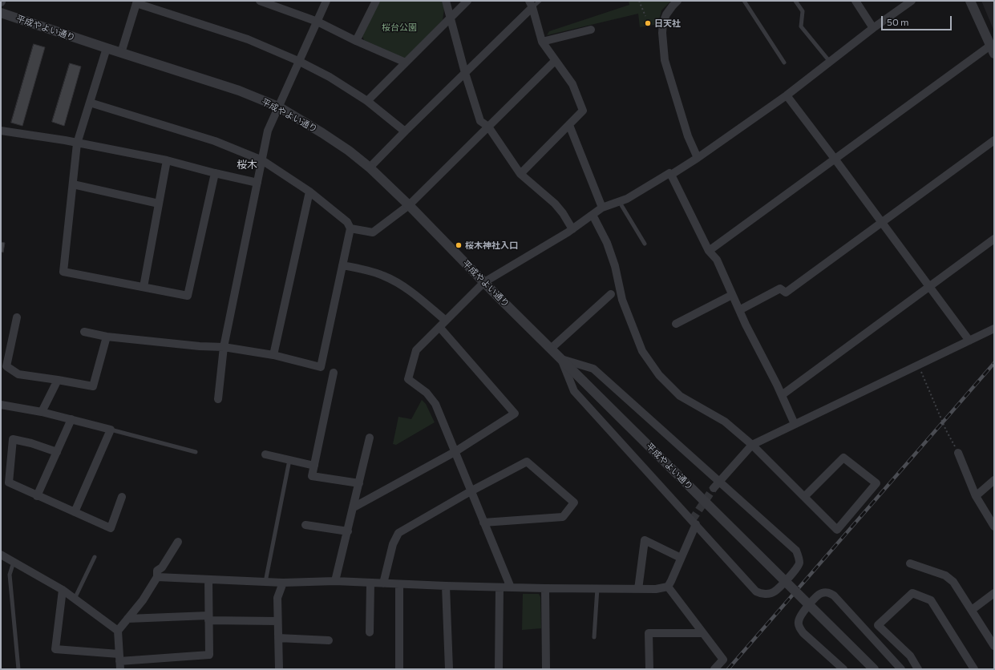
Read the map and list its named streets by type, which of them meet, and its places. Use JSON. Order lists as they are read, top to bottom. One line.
{"streets":{"street":["平成やよい通り"]},"districts":["桜木"],"parks":["桜台公園"],"places":["日天社","桜木神社入口"],"scale_bar":"50 m"}
